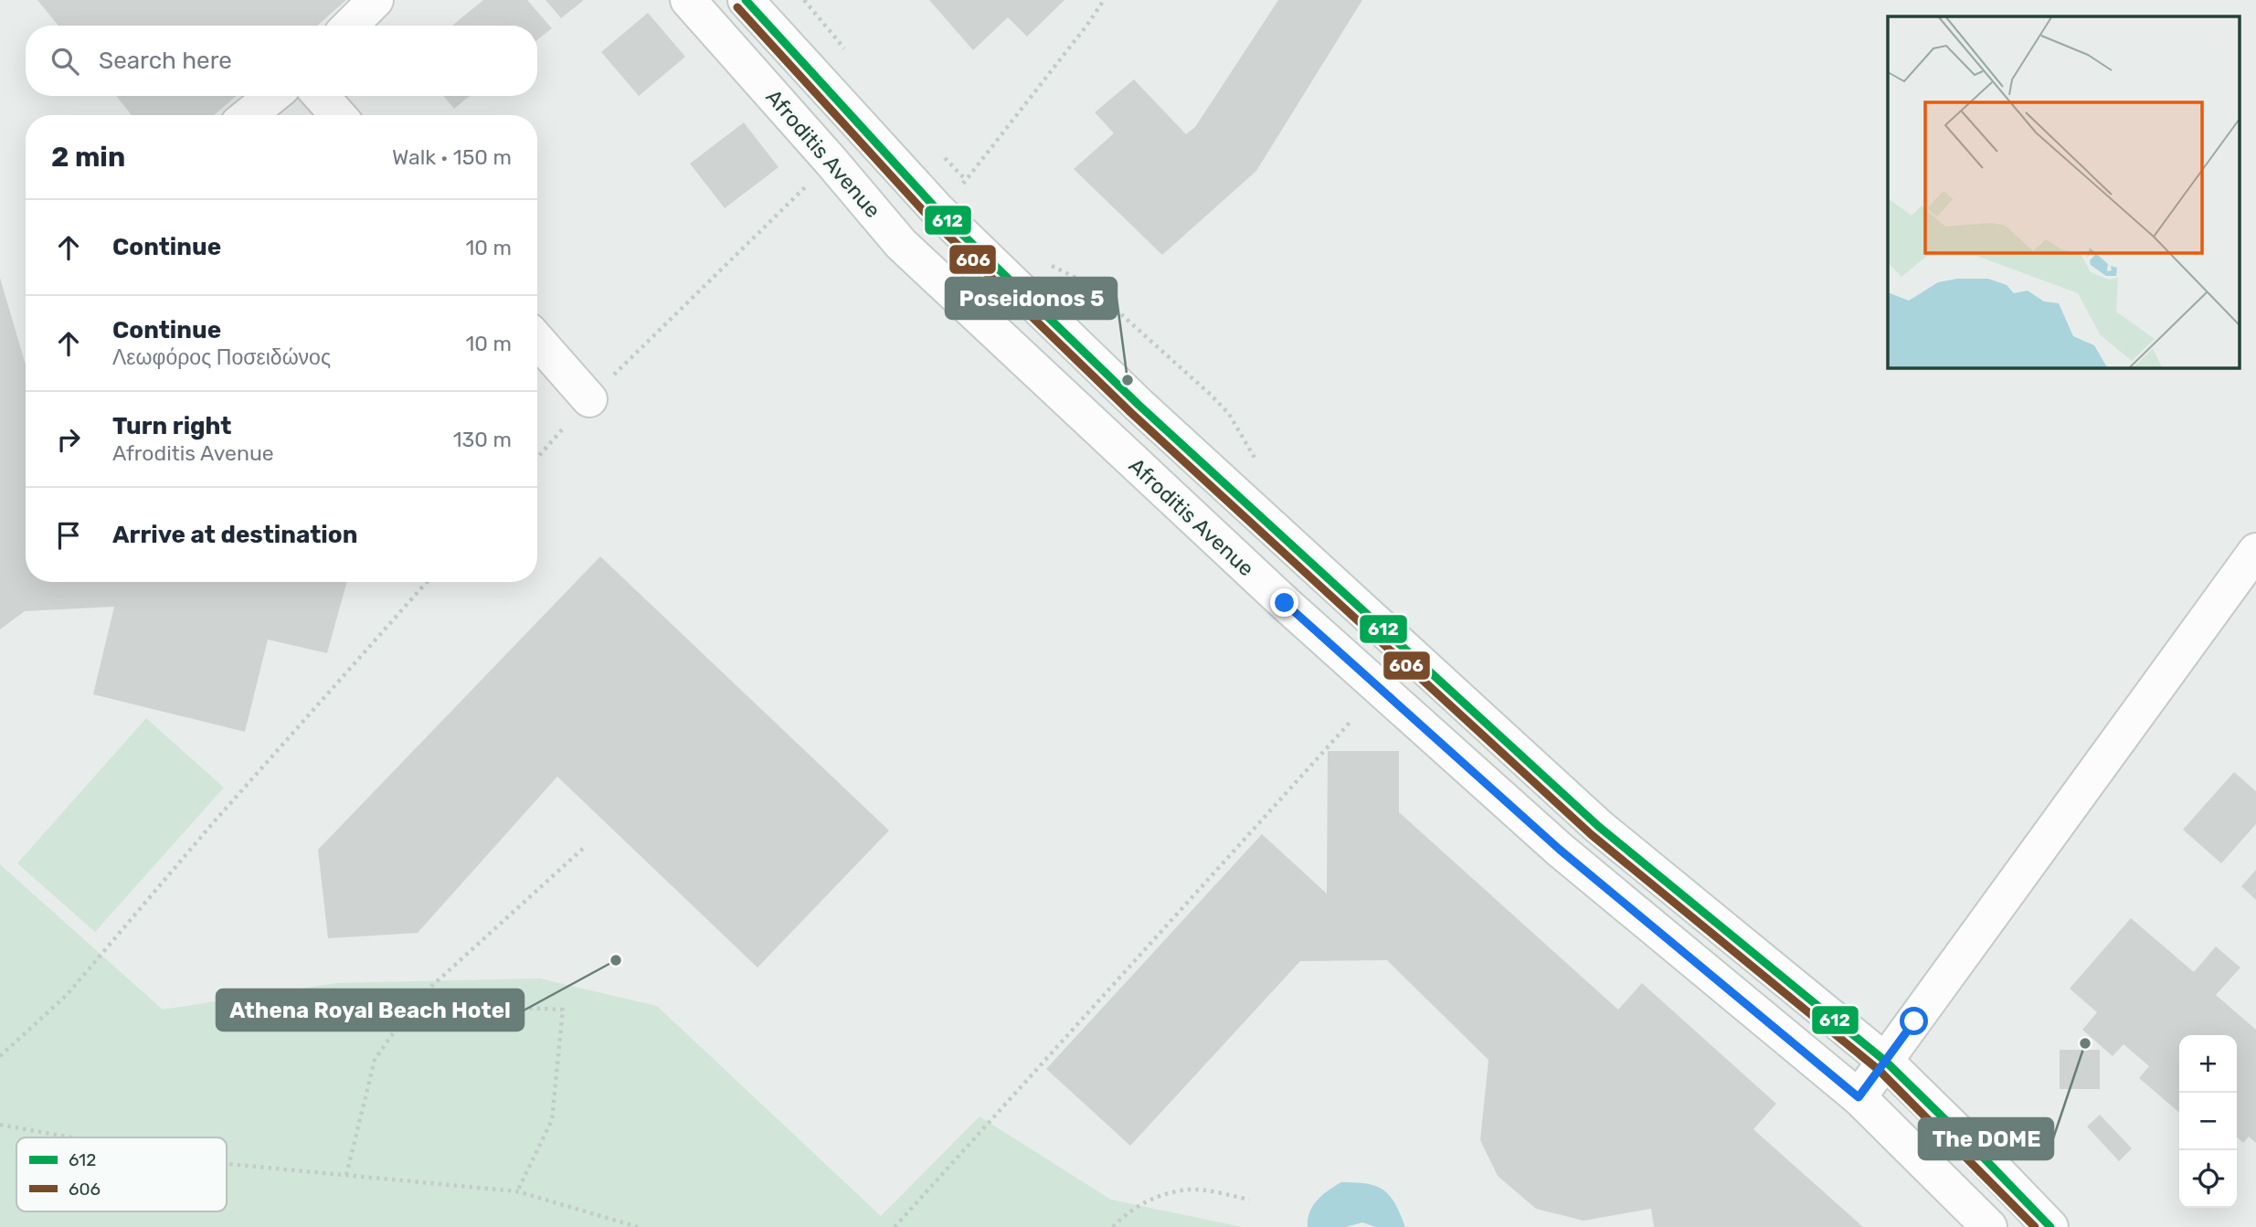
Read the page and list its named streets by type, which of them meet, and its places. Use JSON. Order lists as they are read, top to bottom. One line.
{"streets":{"main road":["Afroditis Avenue"]},"places":["Poseidonos 5","Athena Royal Beach Hotel","The DOME"],"lines":["transit line 612","transit line 606"],"legend":["612","606"],"page":{"search":"Search here","heading":["2 min","Walk · 150 m"],"list":[["Continue","10 m"],["Continue","Λεωφόρος Ποσειδώνος","10 m"],["Turn right","Afroditis Avenue","130 m"],"Arrive at destination"],"map_buttons":["+","−"]}}
